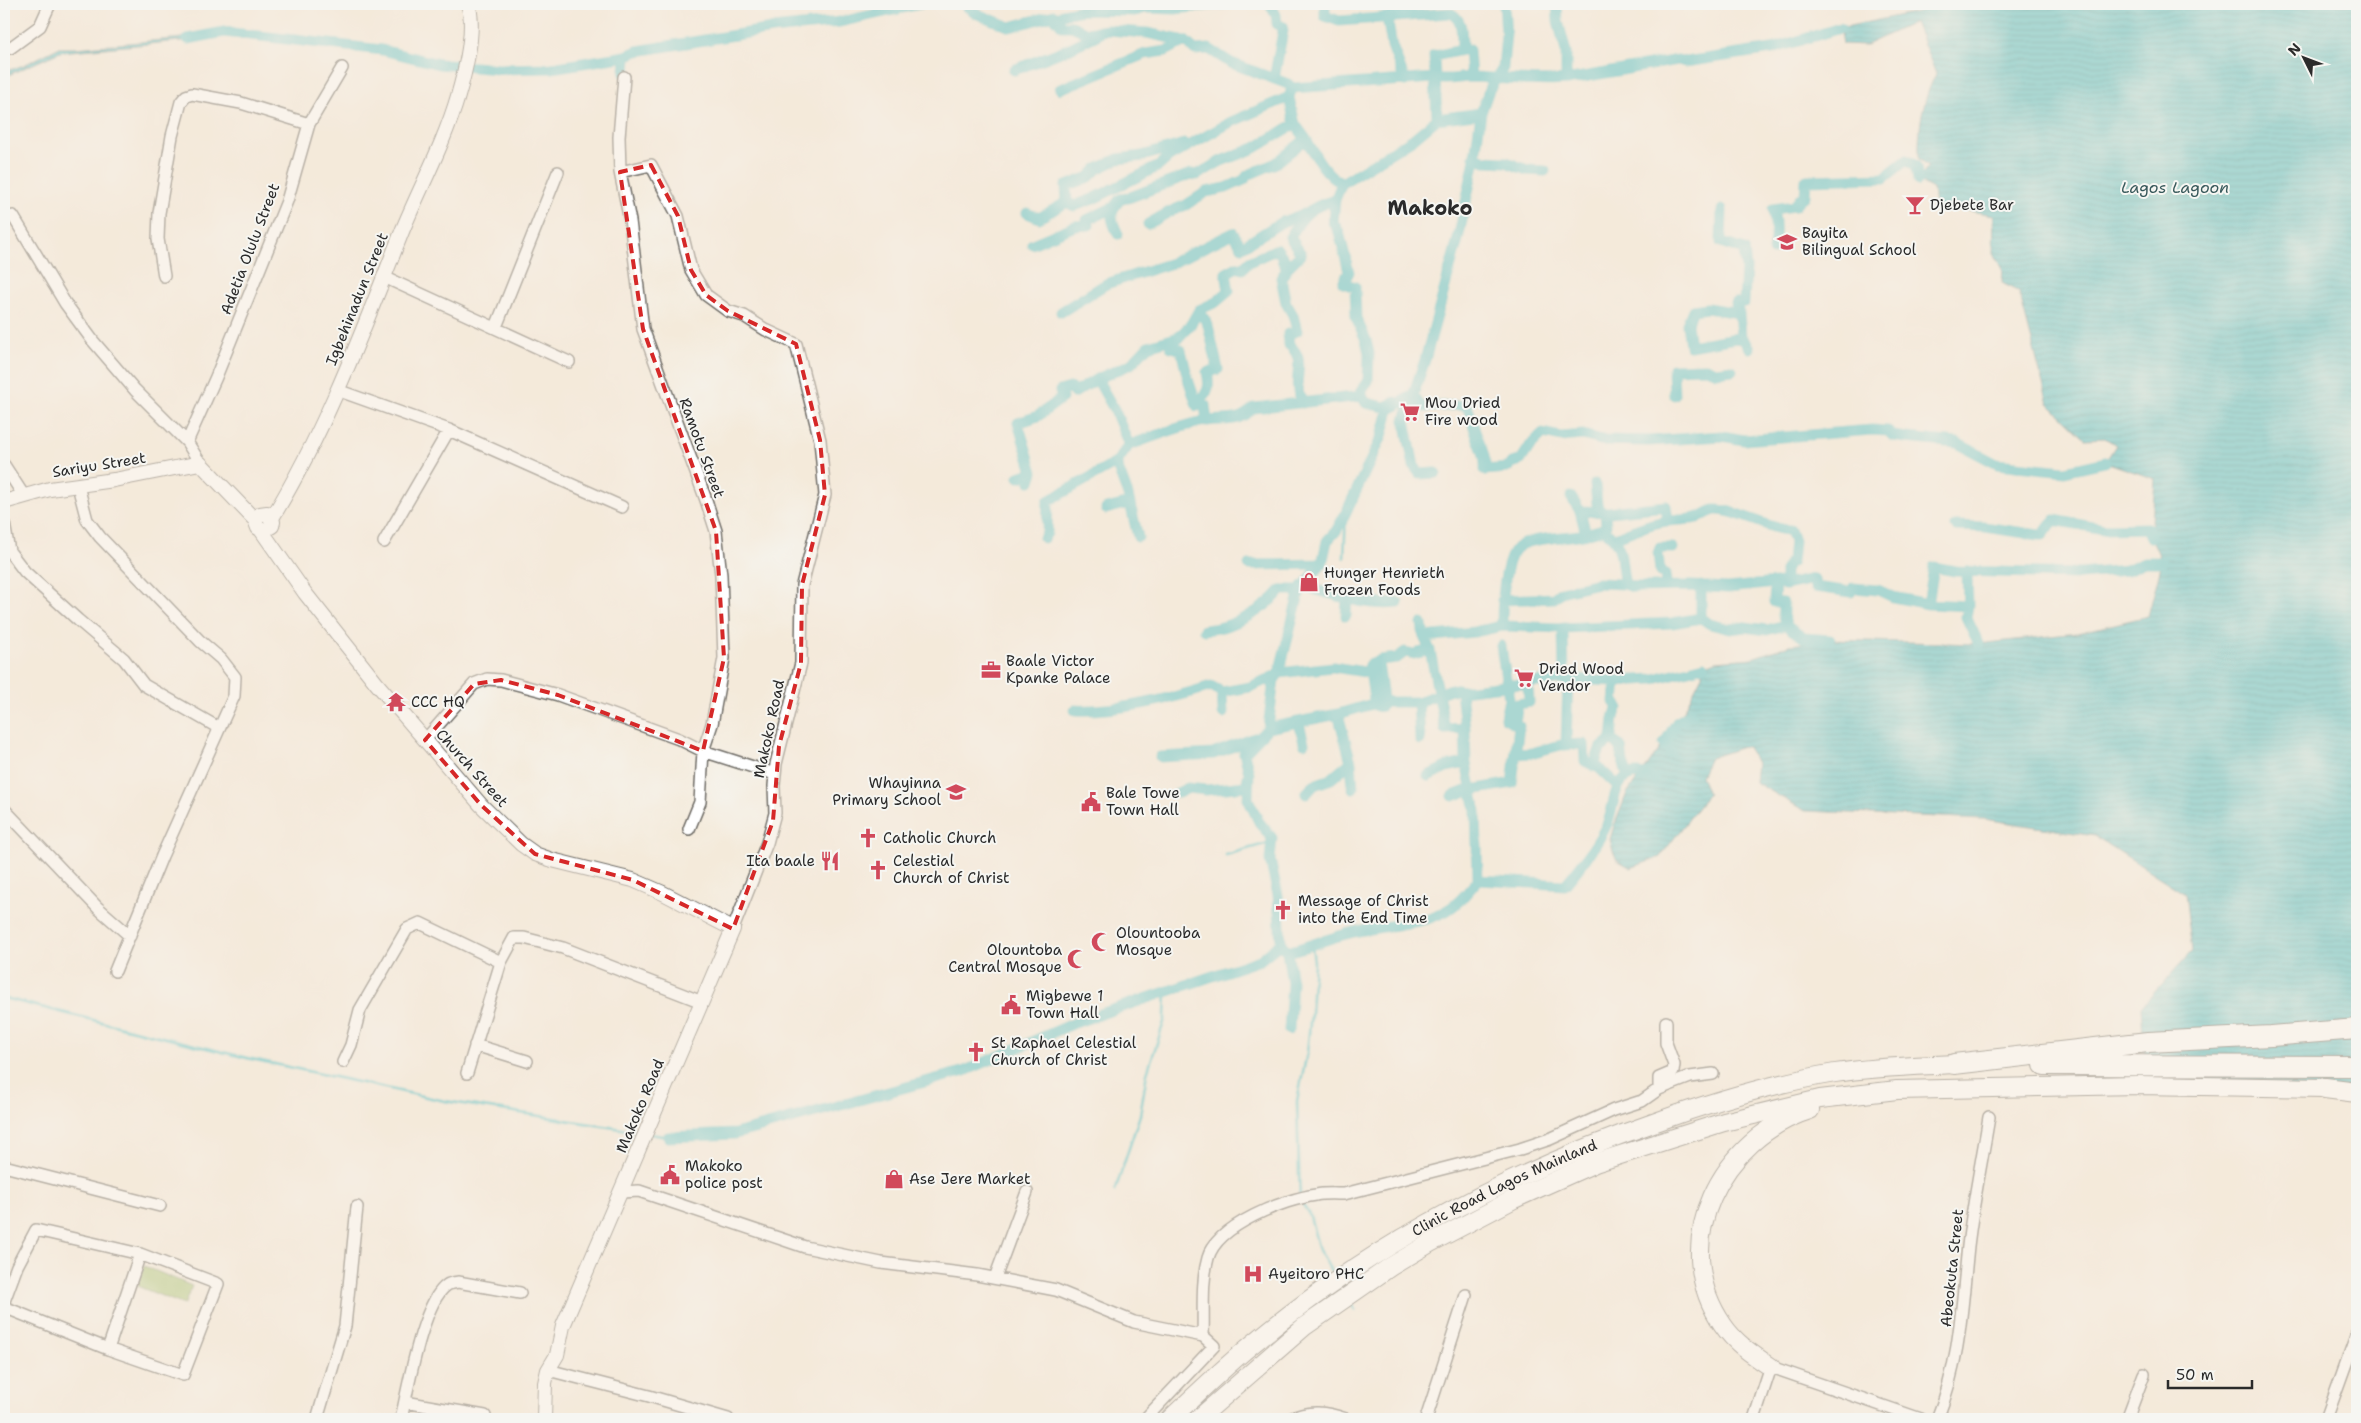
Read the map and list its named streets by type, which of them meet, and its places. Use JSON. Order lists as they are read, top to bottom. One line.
{"streets":{"main road":["Clinic Road Lagos Mainland"],"street":["Adetia Olulu Street","Igbehinadun Street","Ramotu Street","Sariyu Street","Makoko Road","Church Street","Abeokuta Street"]},"crossings":[["Igbehinadun Street","Church Street"],["Ramotu Street","Makoko Road"],["Sariyu Street","Church Street"],["Makoko Road","Church Street"]],"districts":["Makoko"],"water":["Lagos Lagoon"],"places":{"bar":["Djebete Bar"],"school or university":["Bayita Bilingual School","Whayinna Primary School"],"supermarket":["Mou Dried Fire wood","Dried Wood Vendor"],"shop":["Hunger Henrieth Frozen Foods","Ase Jere Market"],"office":["Baale Victor Kpanke Palace"],"temple":["CCC HQ"],"public building":["Bale Towe Town Hall","Migbewe 1 Town Hall","Makoko police post"],"church":["Catholic Church","Celestial Church of Christ","Message of Christ into the End Time","St Raphael Celestial Church of Christ"],"restaurant":["Ita baale"],"mosque":["Olountooba Mosque","Olountoba Central Mosque"],"hospital":["Ayeitoro PHC"]},"scale_bar":"50 m","north":"top left"}
